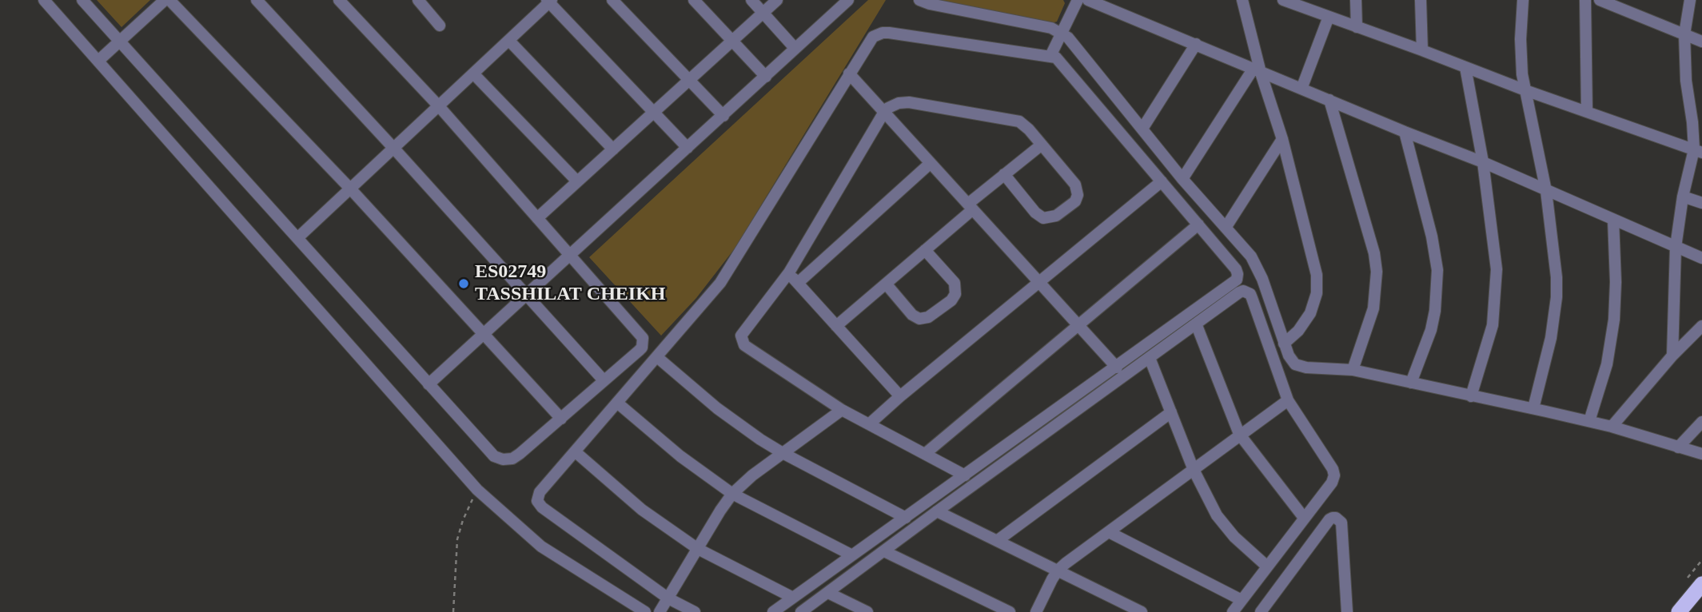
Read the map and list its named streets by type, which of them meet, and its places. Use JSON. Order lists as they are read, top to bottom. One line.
{"places":["ES02749 TASSHILAT CHEIKH"]}
